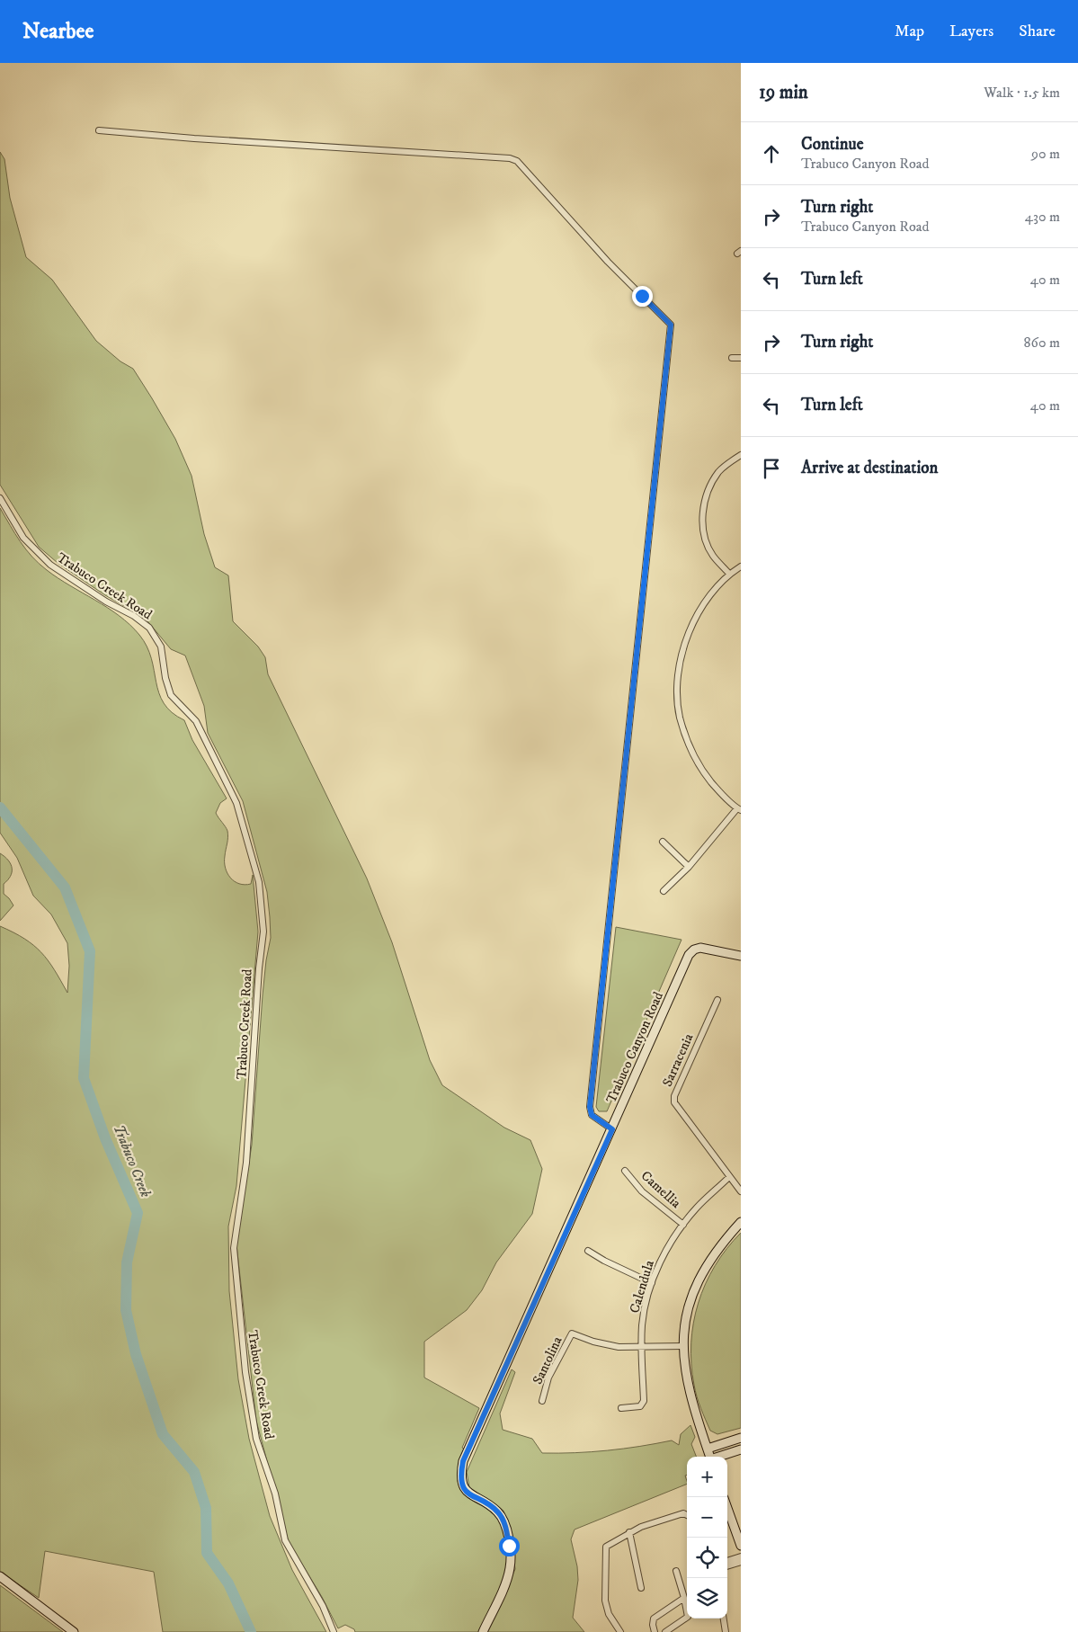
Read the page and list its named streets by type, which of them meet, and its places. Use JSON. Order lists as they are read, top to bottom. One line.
{"streets":{"main road":["Trabuco Canyon Road"],"street":["Trabuco Creek Road","Sarracenia","Camellia","Calendula","Santolina"]},"crossings":[["Sarracenia","Calendula"],["Camellia","Calendula"],["Calendula","Santolina"]],"water":["Trabuco Creek"],"page":{"header":"Nearbee","nav":["Map","Layers","Share"],"heading":["19 min","Walk · 1.5 km"],"list":[["Continue","Trabuco Canyon Road","90 m"],["Turn right","Trabuco Canyon Road","430 m"],["Turn left","40 m"],["Turn right","860 m"],["Turn left","40 m"],"Arrive at destination"],"map_buttons":["+","−"]}}
